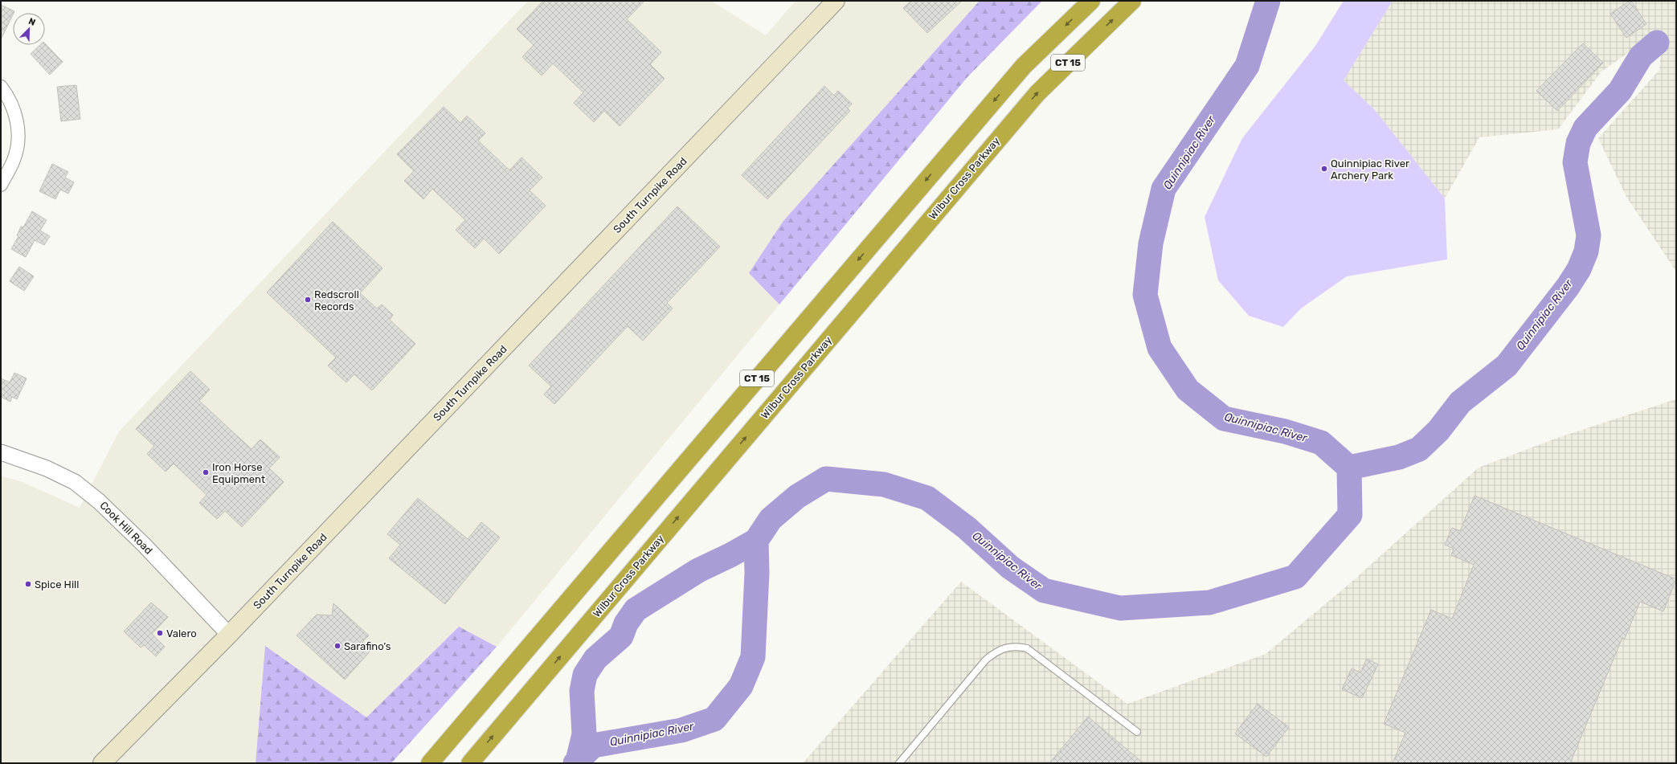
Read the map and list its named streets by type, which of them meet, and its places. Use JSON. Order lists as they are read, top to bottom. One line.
{"streets":{"highway":["CT 15","Wilbur Cross Parkway"],"main road":["South Turnpike Road"],"street":["Cook Hill Road"]},"crossings":[["South Turnpike Road","Cook Hill Road"]],"water":["Quinnipiac River"],"places":["Quinnipiac River Archery Park","Redscroll Records","Iron Horse Equipment","Spice Hill","Valero","Sarafino’s"],"north":"top right"}
